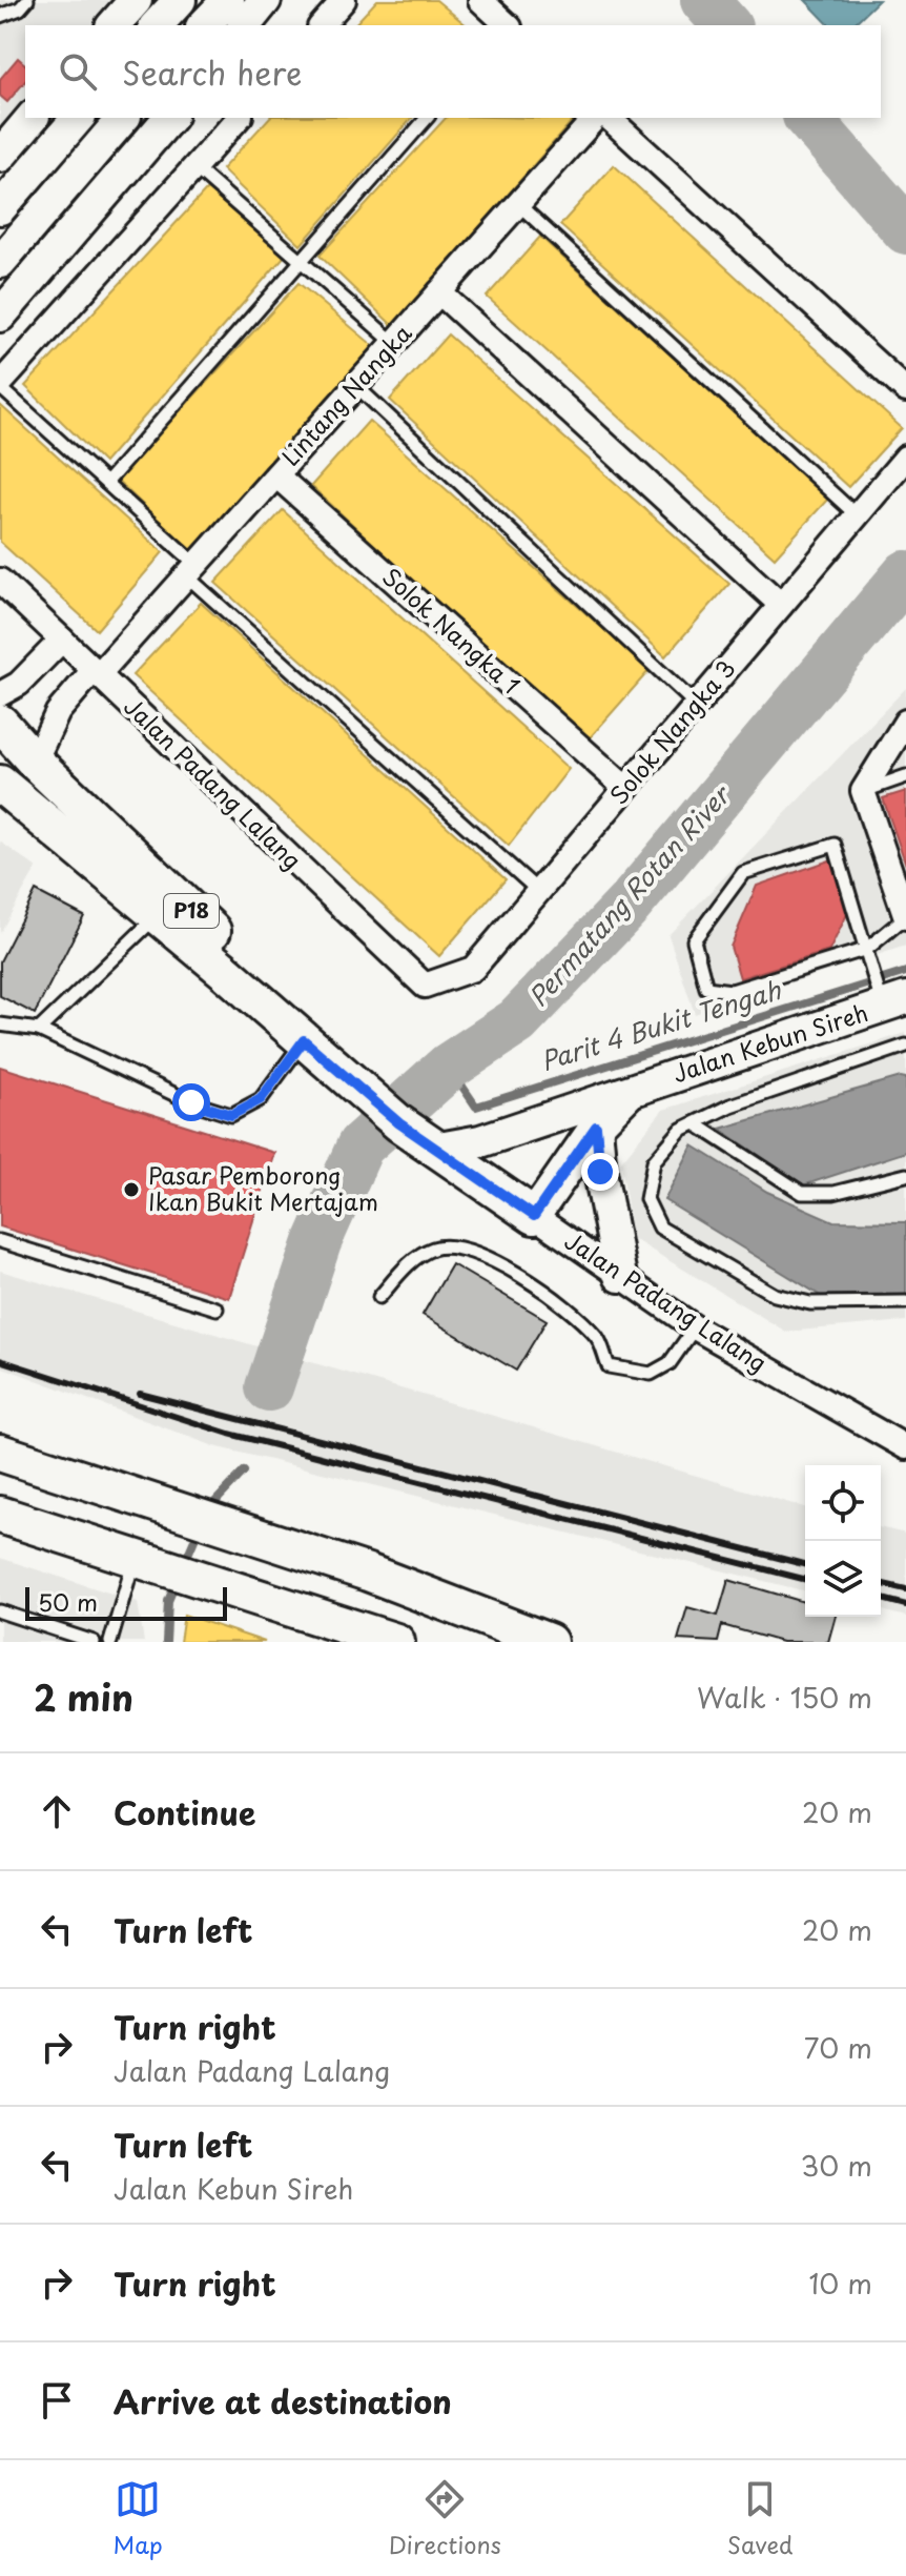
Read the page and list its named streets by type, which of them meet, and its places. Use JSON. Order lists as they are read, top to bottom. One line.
{"streets":{"main road":["Jalan Padang Lalang","P18"],"street":["Lintang Nangka","Solok Nangka 1","Solok Nangka 3","Jalan Kebun Sireh"]},"crossings":[["Lintang Nangka","Solok Nangka 1"],["Lintang Nangka","Jalan Padang Lalang"],["Solok Nangka 1","Solok Nangka 3"],["Solok Nangka 3","Jalan Padang Lalang"],["Jalan Padang Lalang","Jalan Kebun Sireh"]],"water":["Permatang Rotan River","Parit 4 Bukit Tengah"],"places":["Pasar Pemborong Ikan Bukit Mertajam"],"scale_bar":"50 m","page":{"search":"Search here","scale":"50 m","heading":["2 min","Walk · 150 m"],"list":[["Continue","20 m"],["Turn left","20 m"],["Turn right","Jalan Padang Lalang","70 m"],["Turn left","Jalan Kebun Sireh","30 m"],["Turn right","10 m"],"Arrive at destination"],"nav":["Map","Directions","Saved"]}}
